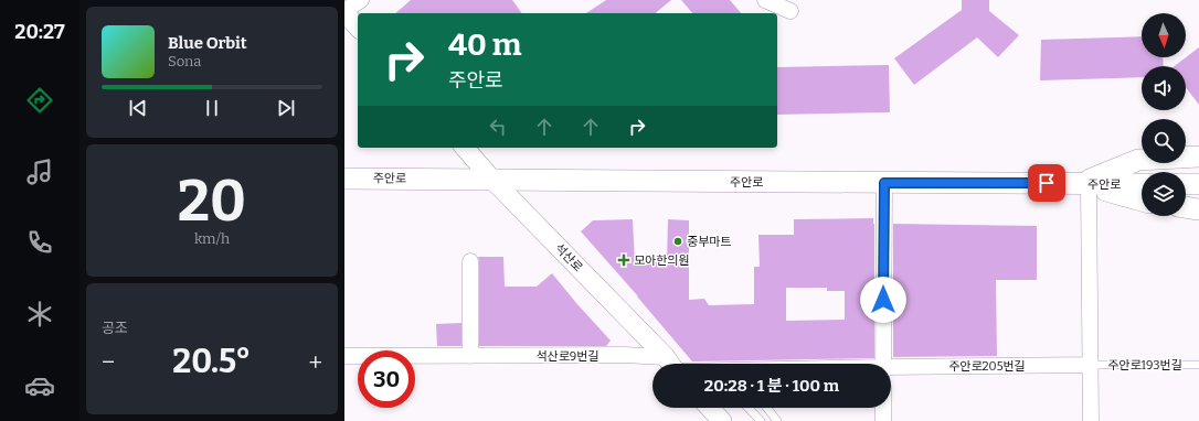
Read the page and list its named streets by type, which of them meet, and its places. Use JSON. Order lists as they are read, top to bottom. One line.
{"streets":{"main road":["주안로"],"street":["석산로","석산로9번길","주안로205번길"],"lane":["주안로193번길"]},"crossings":[["주안로","석산로"],["주안로193번길","주안로205번길"]],"places":{"other":["중부마트"],"health":["모아한의원"]},"north":"bottom","page":{"tabs":"20:27","turn":["40 m","주안로"],"song":["Blue Orbit","Sona"],"tile":[["20","km/h"],"공조"],"heat":["−","20.5°","+"],"limit":"30","trip":"20:28 · 1 분 · 100 m"}}
